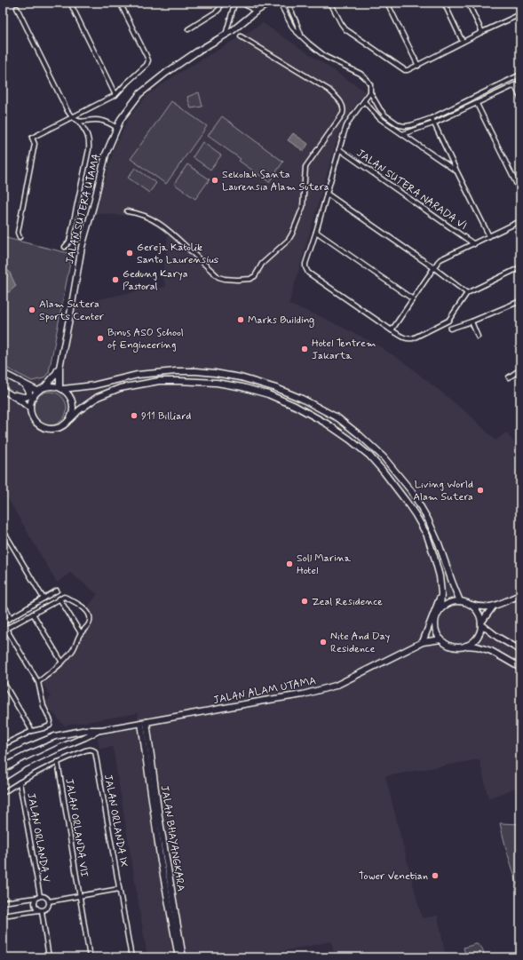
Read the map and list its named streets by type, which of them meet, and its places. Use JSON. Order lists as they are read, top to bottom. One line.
{"streets":{"main road":["JALAN SUTERA UTAMA","JALAN ALAM UTAMA","JALAN BHAYANGKARA"],"street":["JALAN SUTERA NARADA VI","JALAN ORLANDA IX","JALAN ORLANDA VII","JALAN ORLANDA V"]},"crossings":[["JALAN ALAM UTAMA","JALAN BHAYANGKARA"],["JALAN ORLANDA IX","JALAN ORLANDA VII"]],"places":["Sekolah Santa Laurensia Alam Sutera","Gereja Katolik Santo Laurensius","Gedung Karya Pastoral","Alam Sutera Sports Center","Marks Building","Binus ASO School of Engineering","Hotel Tentrem Jakarta","911 Billiard","Living World Alam Sutera","Soll Marina Hotel","Zeal Residence","Nite And Day Residence","Tower Venetian"]}
